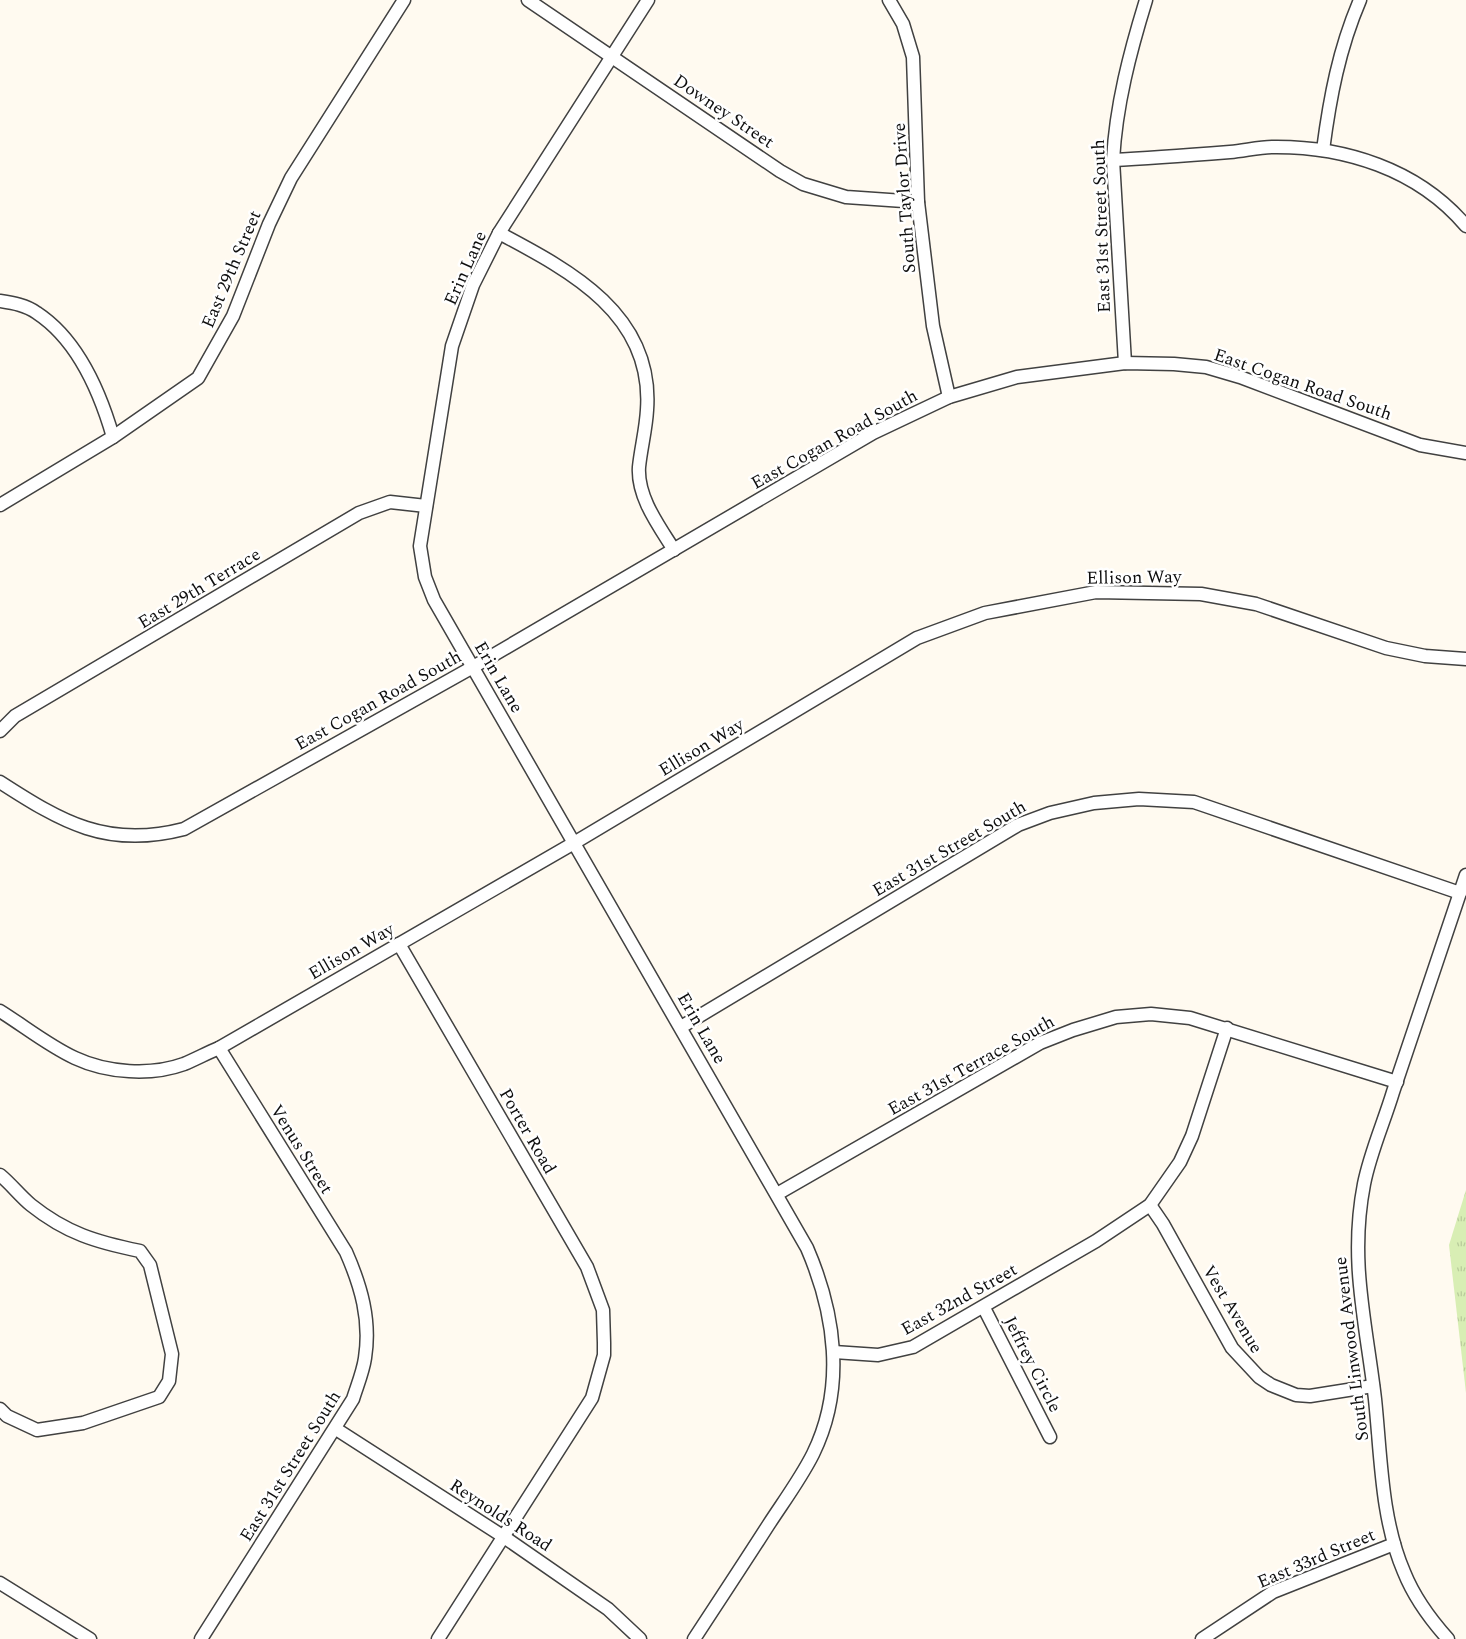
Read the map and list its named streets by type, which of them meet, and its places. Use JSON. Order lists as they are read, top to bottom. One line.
{"streets":{"street":["Downey Street","South Taylor Drive","East 31st Street South","Erin Lane","East 29th Street","East Cogan Road South","Ellison Way","East 29th Terrace","East 31st Terrace South","Porter Road","Venus Street","East 32nd Street","Vest Avenue","South Linwood Avenue","Jeffrey Circle","Reynolds Road","East 33rd Street"]},"crossings":[["Downey Street","South Taylor Drive"],["Downey Street","Erin Lane"],["South Taylor Drive","East Cogan Road South"],["East 31st Street South","Erin Lane"],["East 31st Street South","East Cogan Road South"],["East 31st Street South","Venus Street"],["East 31st Street South","South Linwood Avenue"],["East 31st Street South","Reynolds Road"],["Erin Lane","East Cogan Road South"],["Erin Lane","Ellison Way"],["Erin Lane","East 29th Terrace"],["Erin Lane","East 31st Terrace South"],["Erin Lane","East 32nd Street"],["Ellison Way","Porter Road"],["Ellison Way","Venus Street"],["East 31st Terrace South","East 32nd Street"],["East 31st Terrace South","South Linwood Avenue"],["Porter Road","Reynolds Road"],["East 32nd Street","Vest Avenue"],["East 32nd Street","Jeffrey Circle"],["Vest Avenue","South Linwood Avenue"],["South Linwood Avenue","East 33rd Street"]]}
